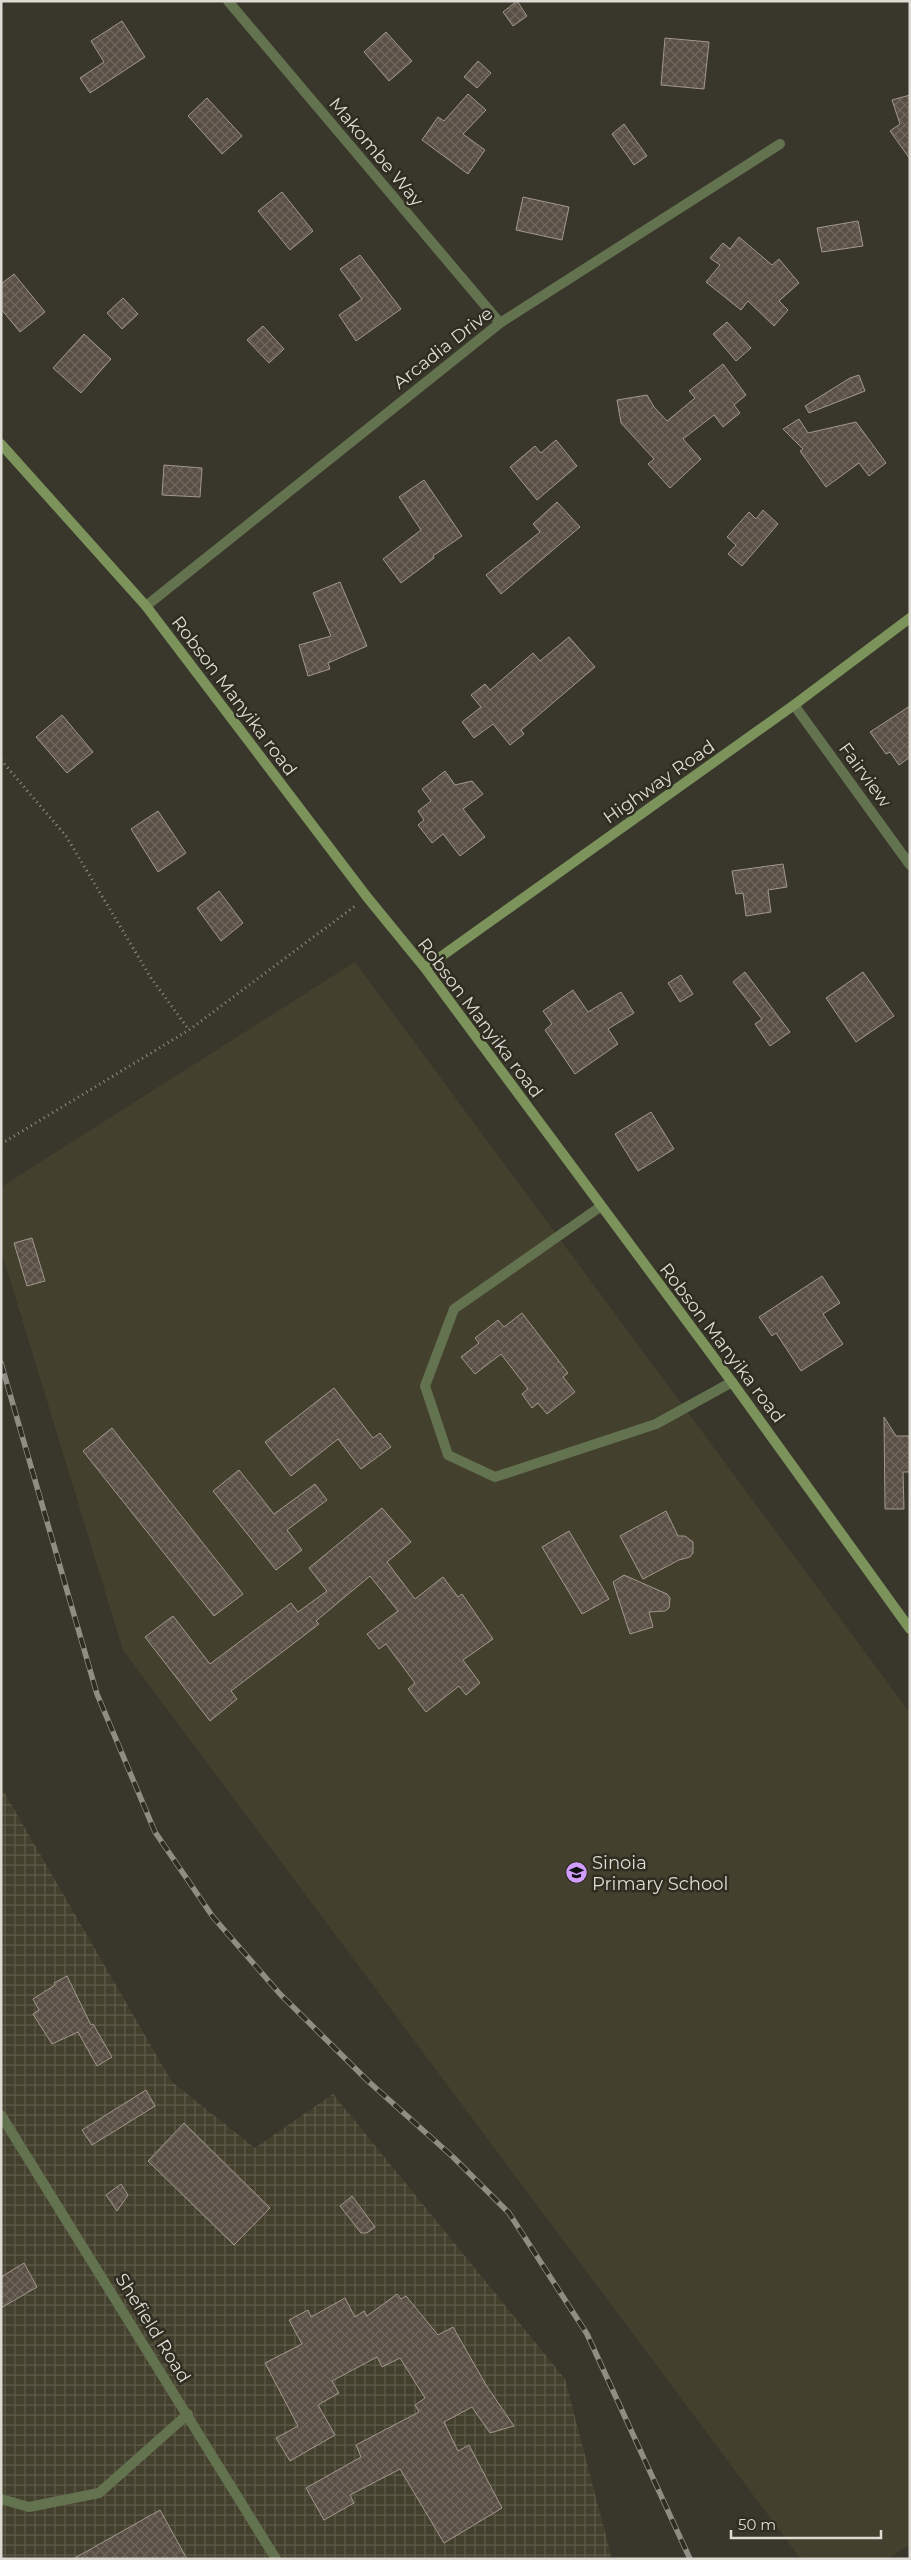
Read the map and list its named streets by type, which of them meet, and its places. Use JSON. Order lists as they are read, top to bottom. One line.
{"streets":{"street":["Makombe Way","Arcadia Drive","Robson Manyika road","Fairview","Highway Road","Shefield Road"]},"crossings":[["Makombe Way","Arcadia Drive"],["Arcadia Drive","Robson Manyika road"],["Robson Manyika road","Highway Road"],["Fairview","Highway Road"]],"places":{"school or university":["Sinoia Primary School"]},"scale_bar":"50 m"}
